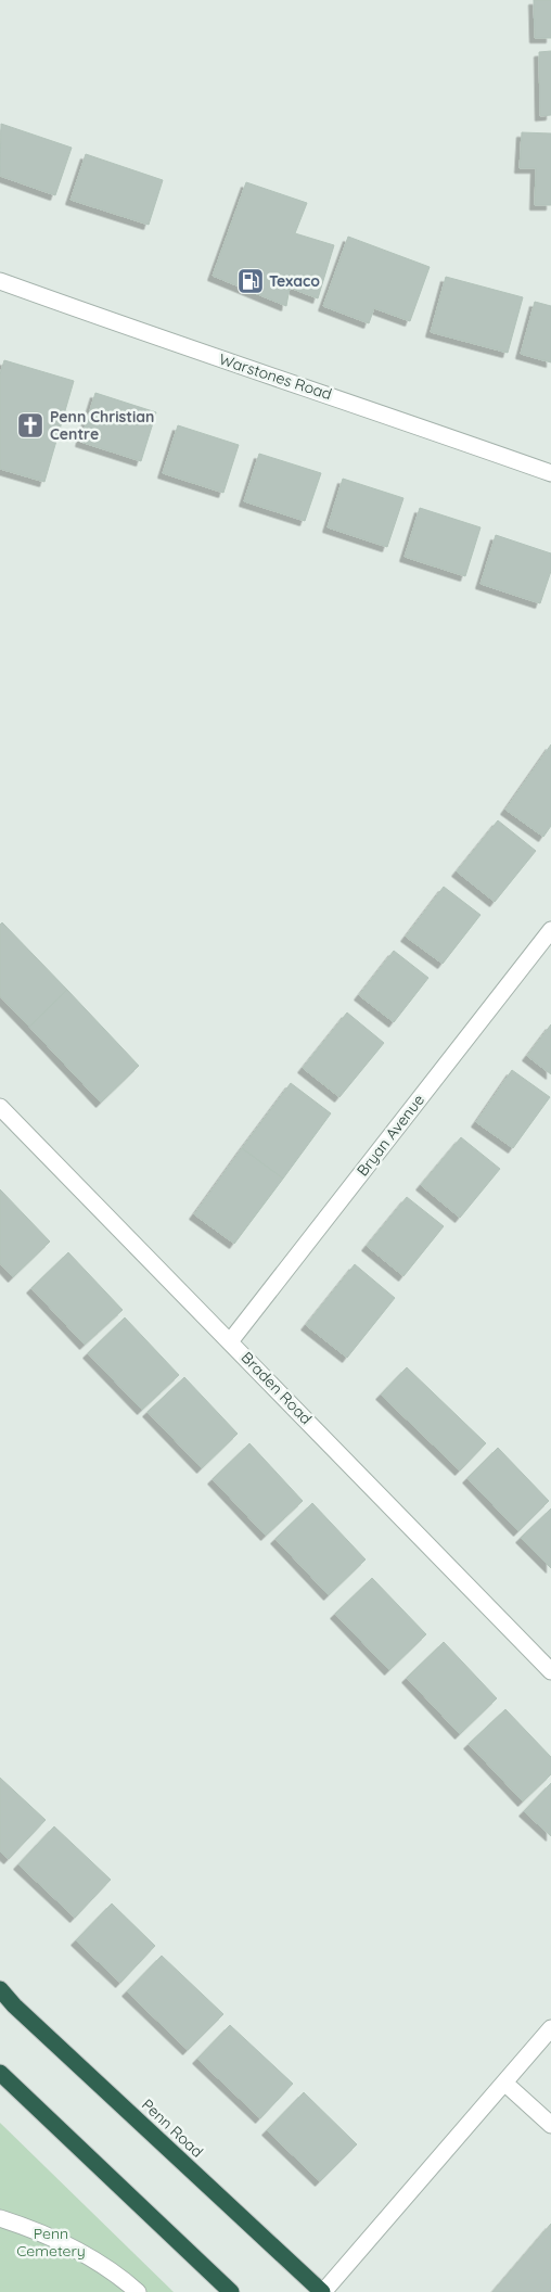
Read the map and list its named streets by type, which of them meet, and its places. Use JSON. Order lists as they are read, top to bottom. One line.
{"streets":{"highway":["Penn Road"],"street":["Warstones Road","Bryan Avenue","Braden Road"]},"crossings":[["Bryan Avenue","Braden Road"]],"parks":["Penn Cemetery"],"places":{"fuel station":["Texaco"],"church":["Penn Christian Centre"]}}
